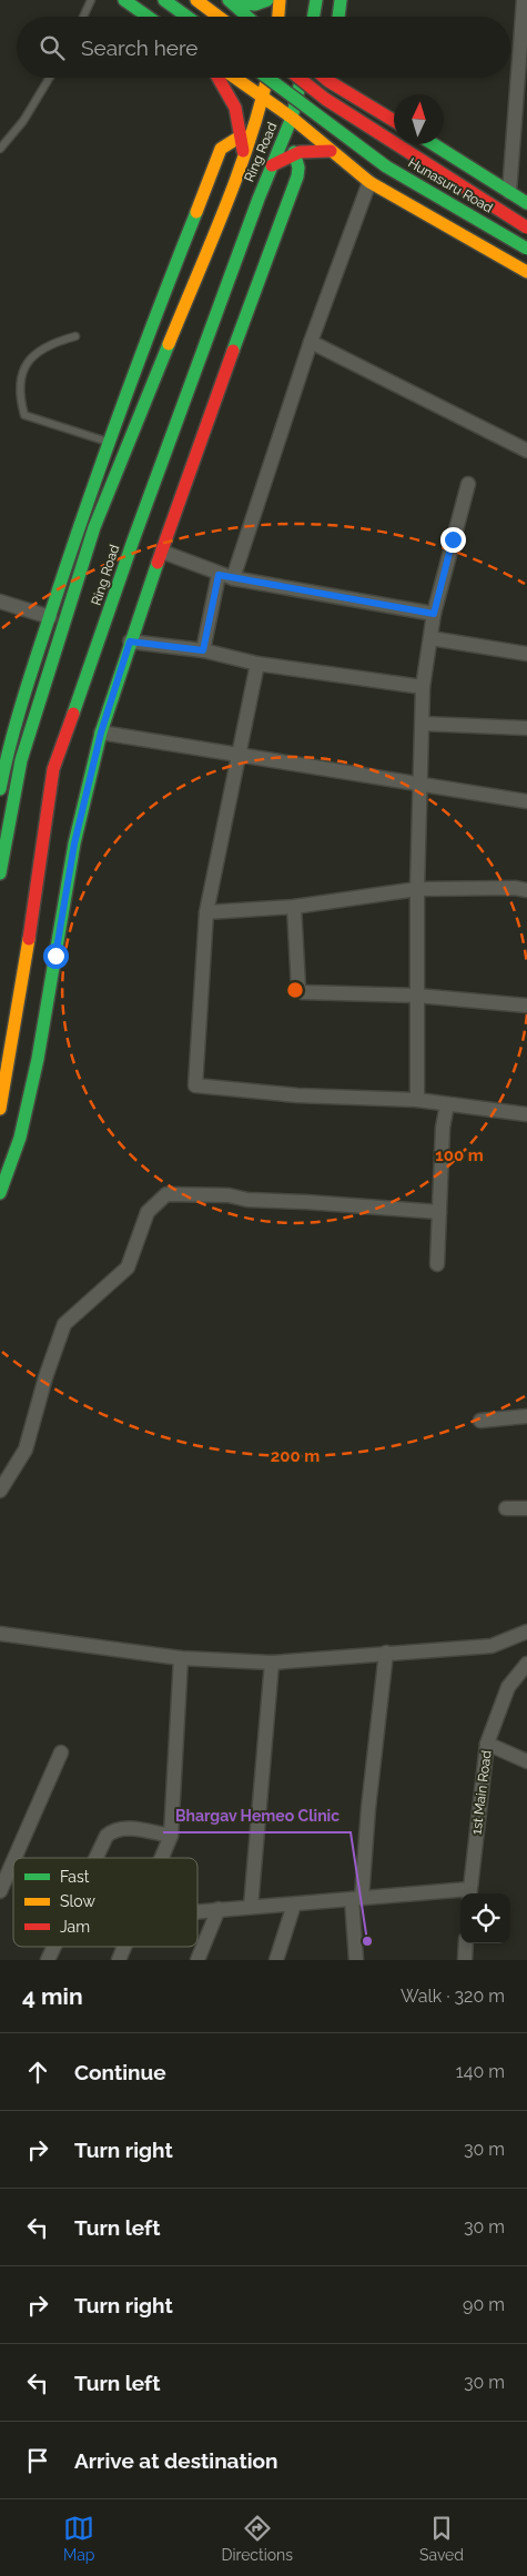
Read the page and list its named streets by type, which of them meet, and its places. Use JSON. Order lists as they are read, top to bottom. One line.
{"streets":{"main road":["Ring Road","Hunasuru Road"],"street":["1st Main Road"]},"places":["Bhargav Hemeo Clinic"],"legend":["Fast","Slow","Jam"],"north":"top","page":{"search":"Search here","heading":["4 min","Walk · 320 m"],"list":[["Continue","140 m"],["Turn right","30 m"],["Turn left","30 m"],["Turn right","90 m"],["Turn left","30 m"],"Arrive at destination"],"nav":["Map","Directions","Saved"]},"rings":["100 m","200 m"]}
